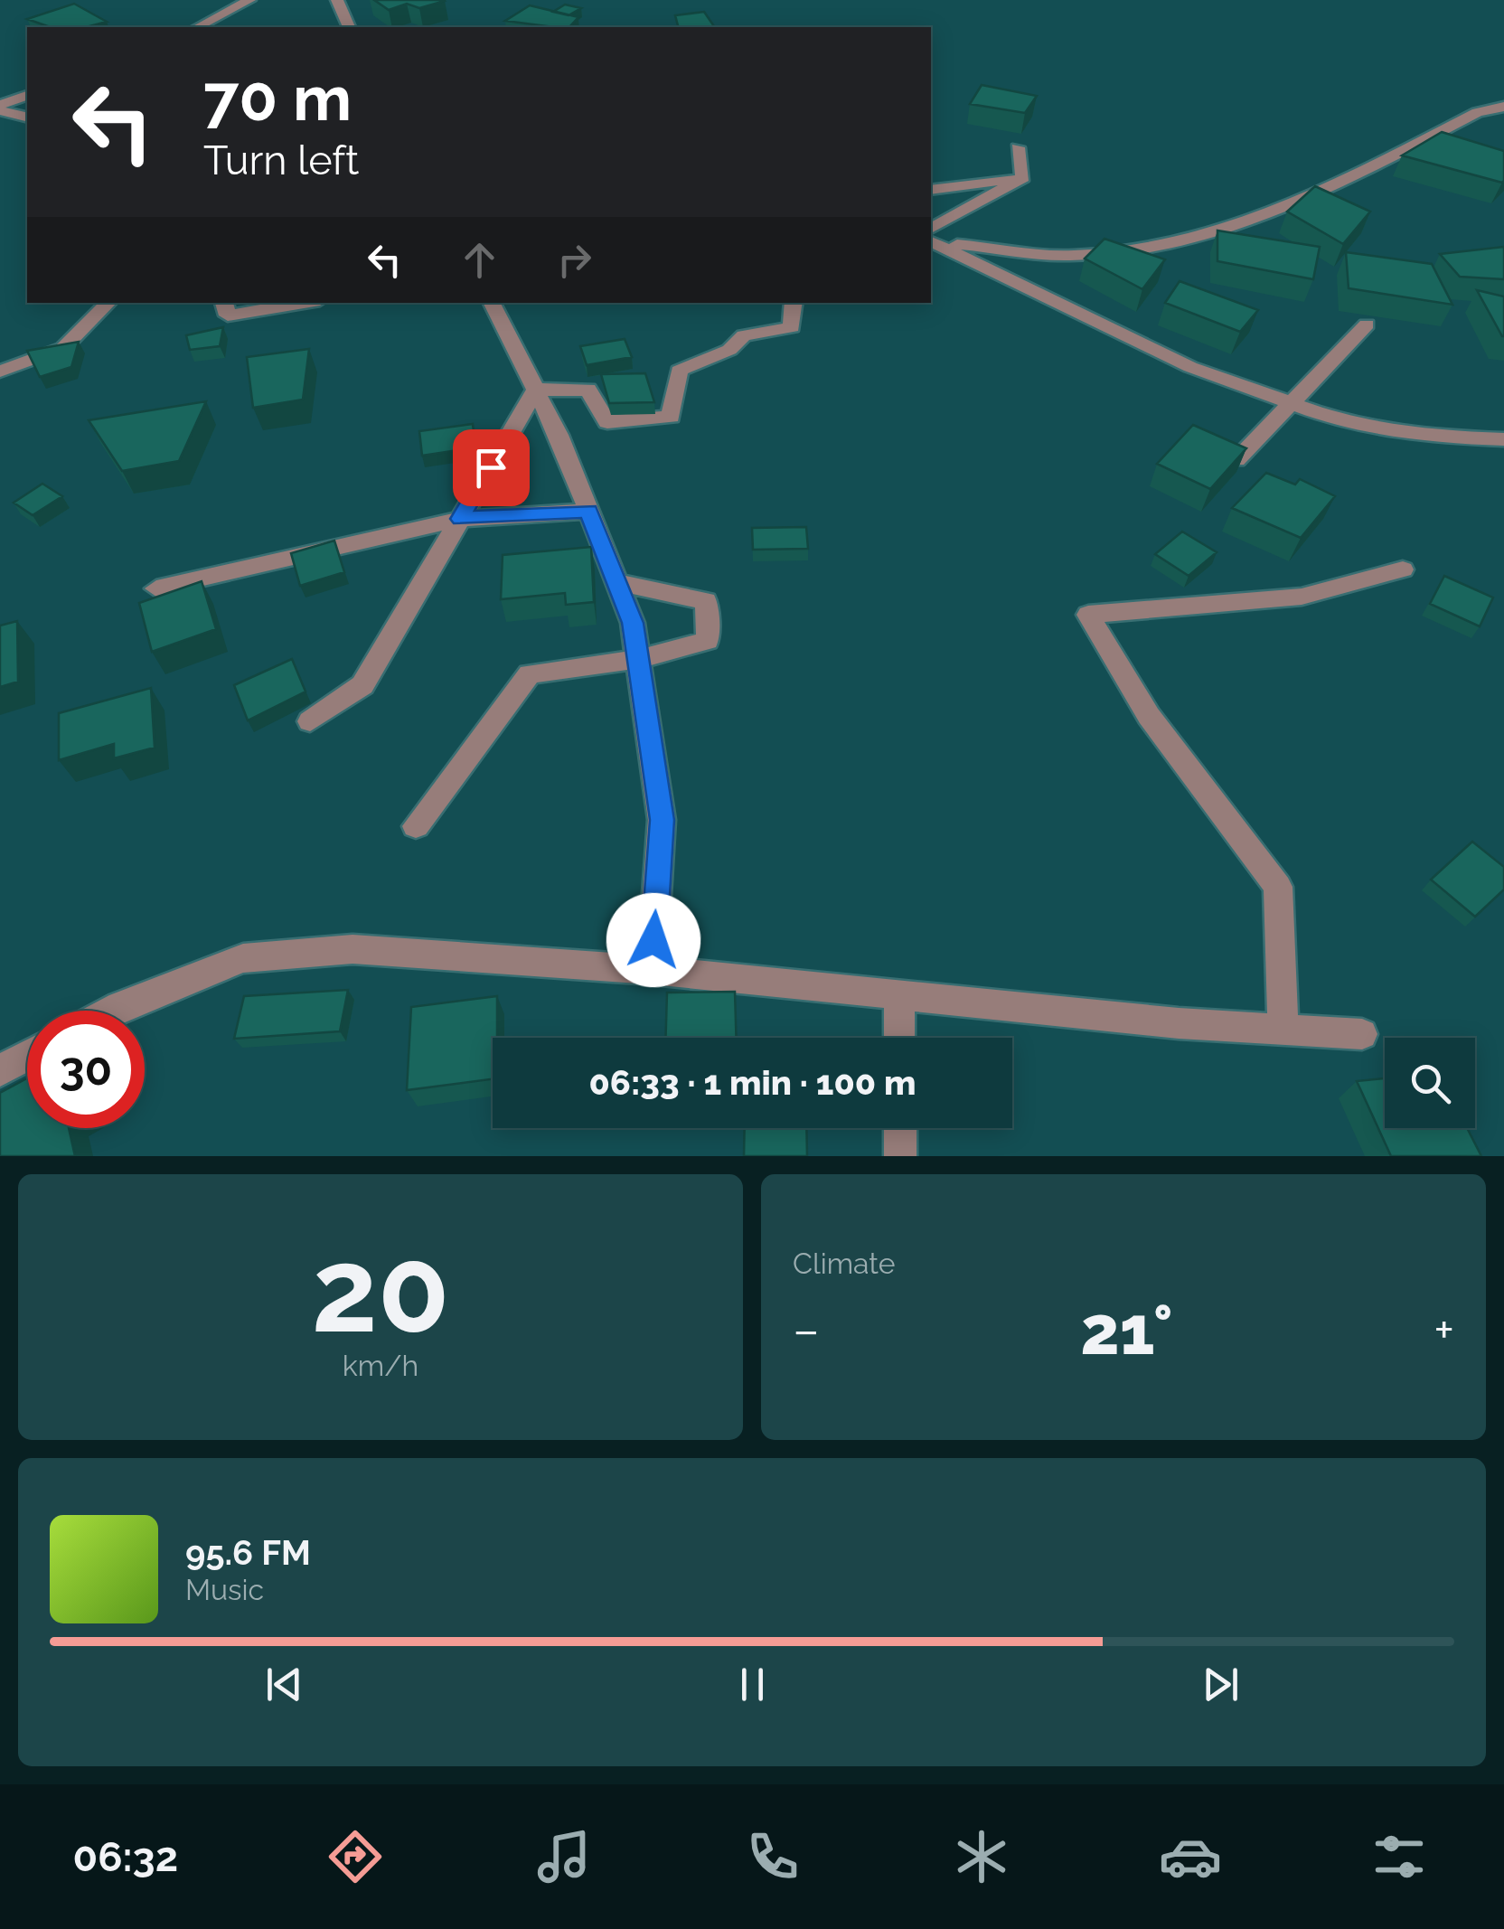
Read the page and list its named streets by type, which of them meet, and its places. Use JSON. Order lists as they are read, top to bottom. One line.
{"page":{"turn":["70 m","Turn left"],"limit":"30","trip":"06:33 · 1 min · 100 m","tile":[["20","km/h"],"Climate"],"heat":["−","21°","+"],"song":["95.6 FM","Music"],"tabs":"06:32"}}
